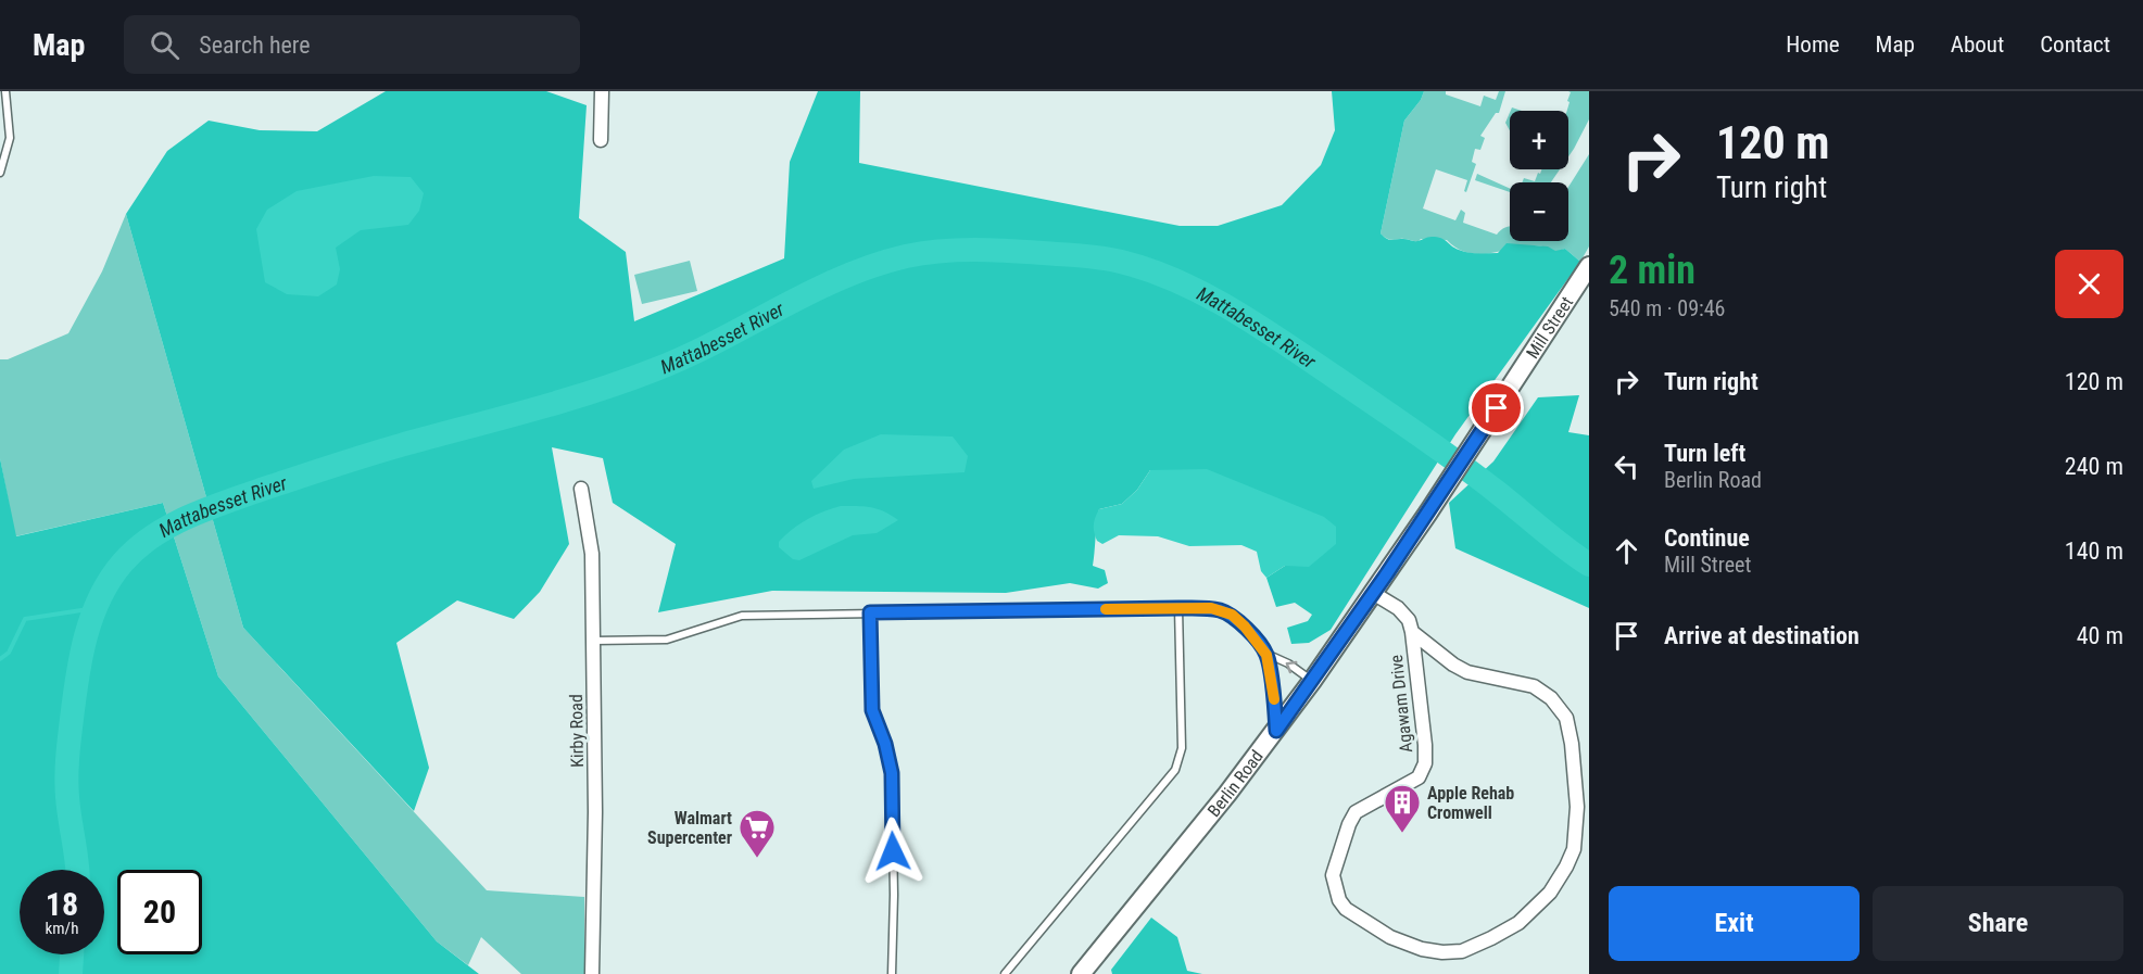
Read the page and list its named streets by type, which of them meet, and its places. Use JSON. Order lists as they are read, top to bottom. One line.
{"streets":{"main road":["Mill Street","Berlin Road"],"street":["Agawam Drive","Kirby Road"]},"crossings":[["Mill Street","Berlin Road"],["Agawam Drive","Berlin Road"]],"water":["Mattabesset River"],"places":{"building":["Apple Rehab Cromwell"],"supermarket":["Walmart Supercenter"]},"page":{"header":"Map","search":"Search here","nav":["Home","Map","About","Contact"],"turn":["120 m","Turn right"],"map_buttons":["+","−"],"heading":["2 min","540 m · 09:46"],"list":[{"name":"Turn right","value":"120 m"},{"name":"Turn left","note":"Berlin Road","value":"240 m"},{"name":"Continue","note":"Mill Street","value":"140 m"},{"name":"Arrive at destination","value":"40 m"}],"speed":"18 km/h","limit":"20","buttons":["Exit","Share"]}}
